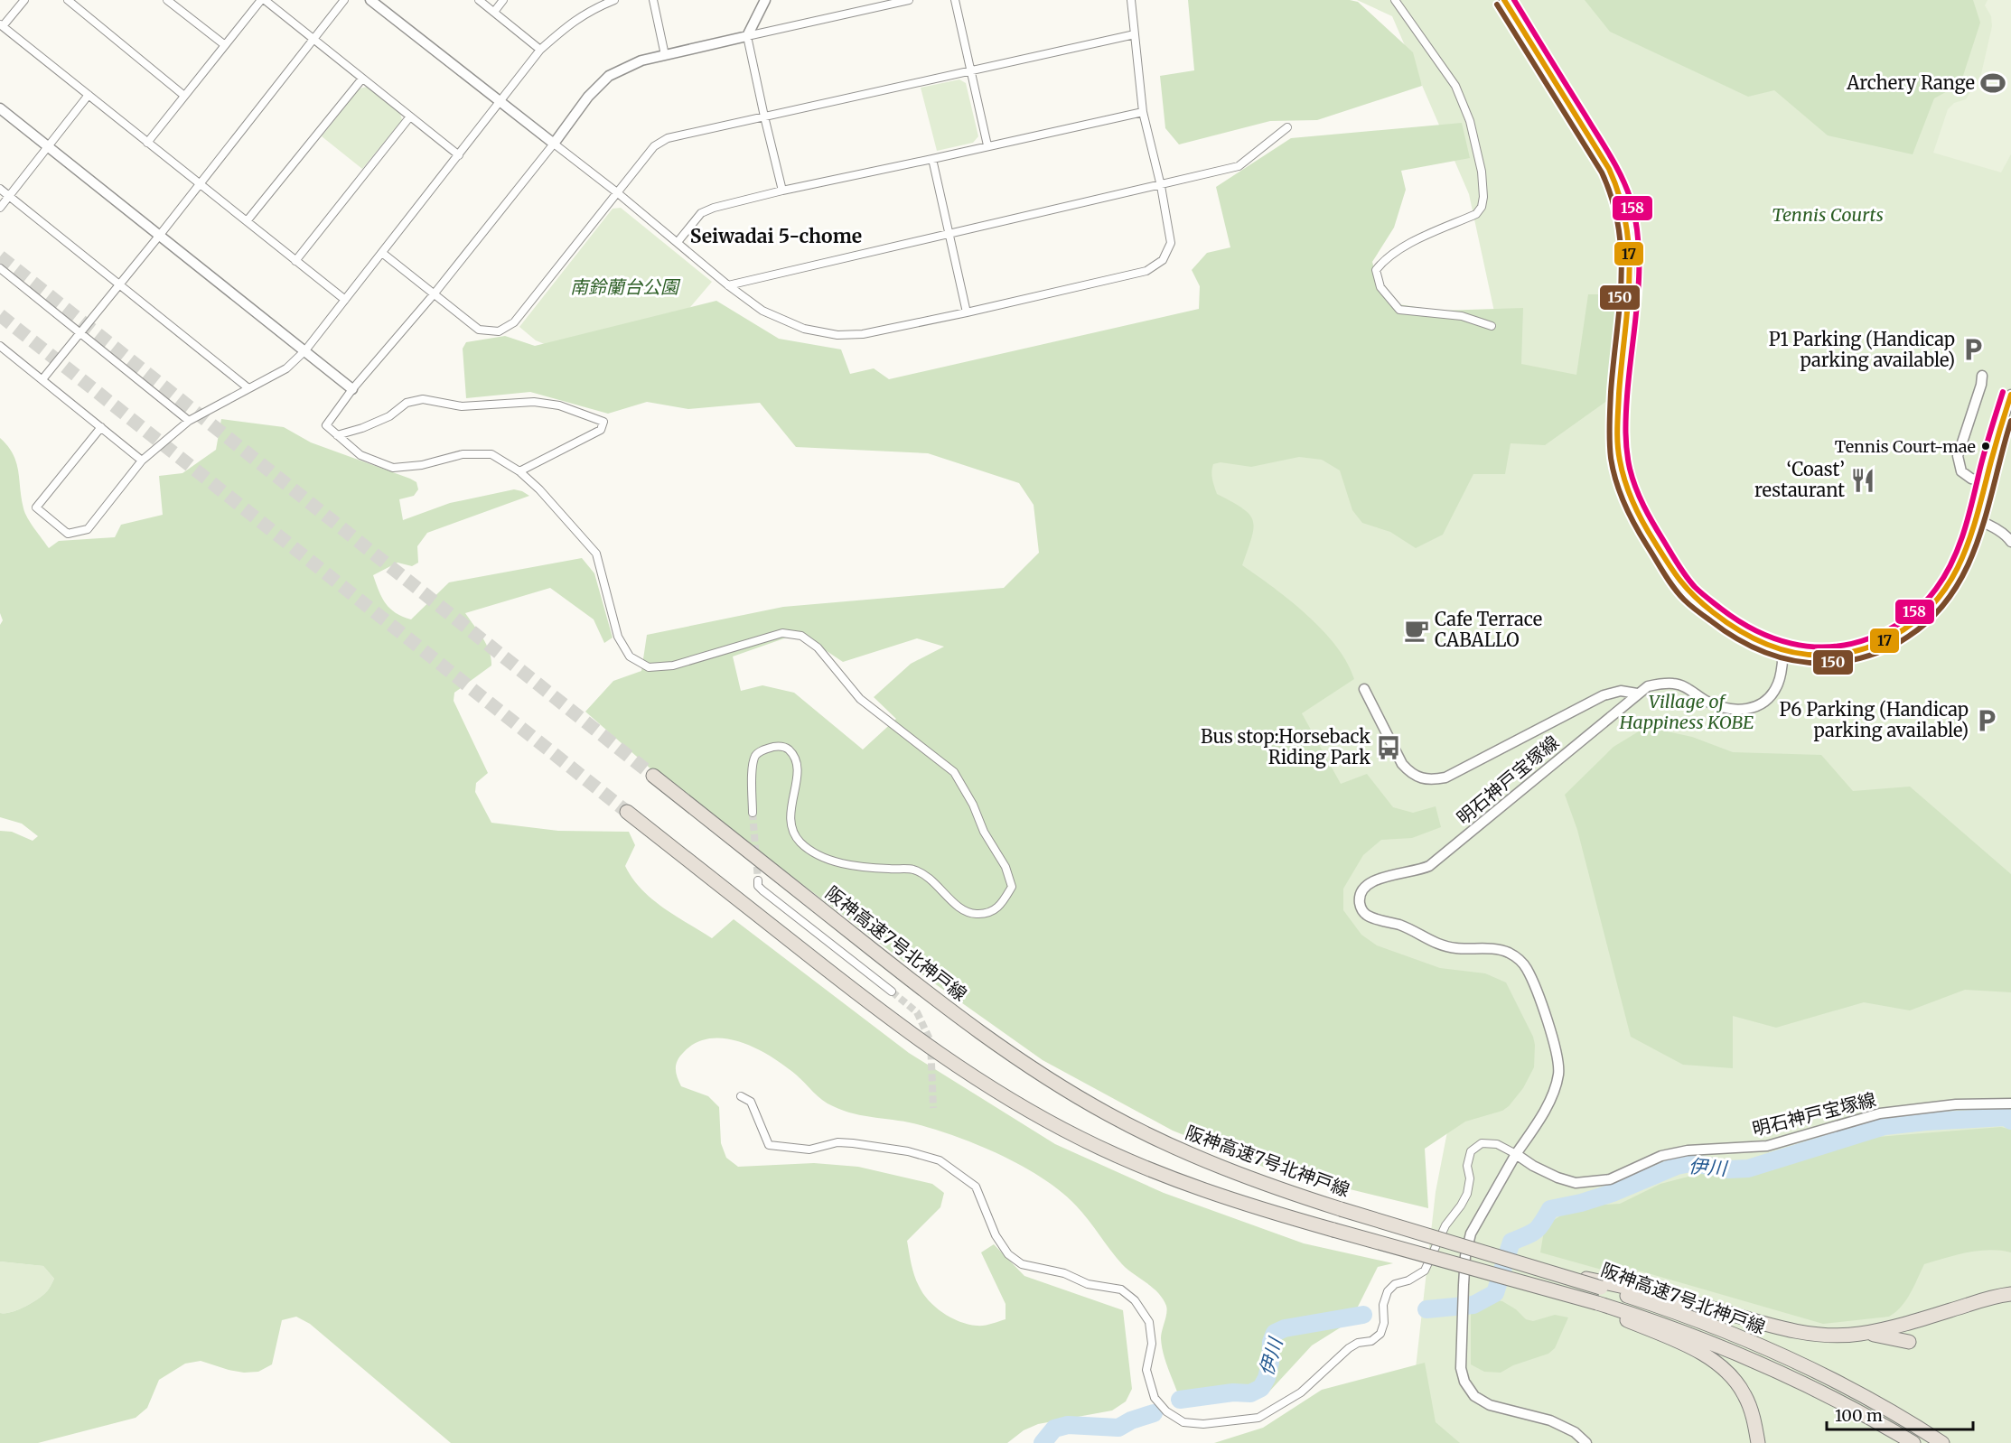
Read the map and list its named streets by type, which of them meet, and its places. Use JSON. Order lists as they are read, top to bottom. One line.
{"streets":{"highway":["阪神高速7号北神戸線"],"street":["明石神戸宝塚線"]},"districts":["Seiwadai 5-chome"],"water":["伊川"],"parks":["Tennis Courts","南鈴蘭台公園","Village of Happiness KOBE"],"places":{"sports":["Archery Range"],"parking":["P1 Parking (Handicap parking available)","P6 Parking (Handicap parking available)"],"other":["Tennis Court-mae"],"restaurant":["‘Coast’ restaurant"],"cafe":["Cafe Terrace CABALLO"],"bus stop":["Bus stop:Horseback Riding Park"]},"lines":["transit line 17","transit line 158","transit line 150"],"scale_bar":"100 m"}
